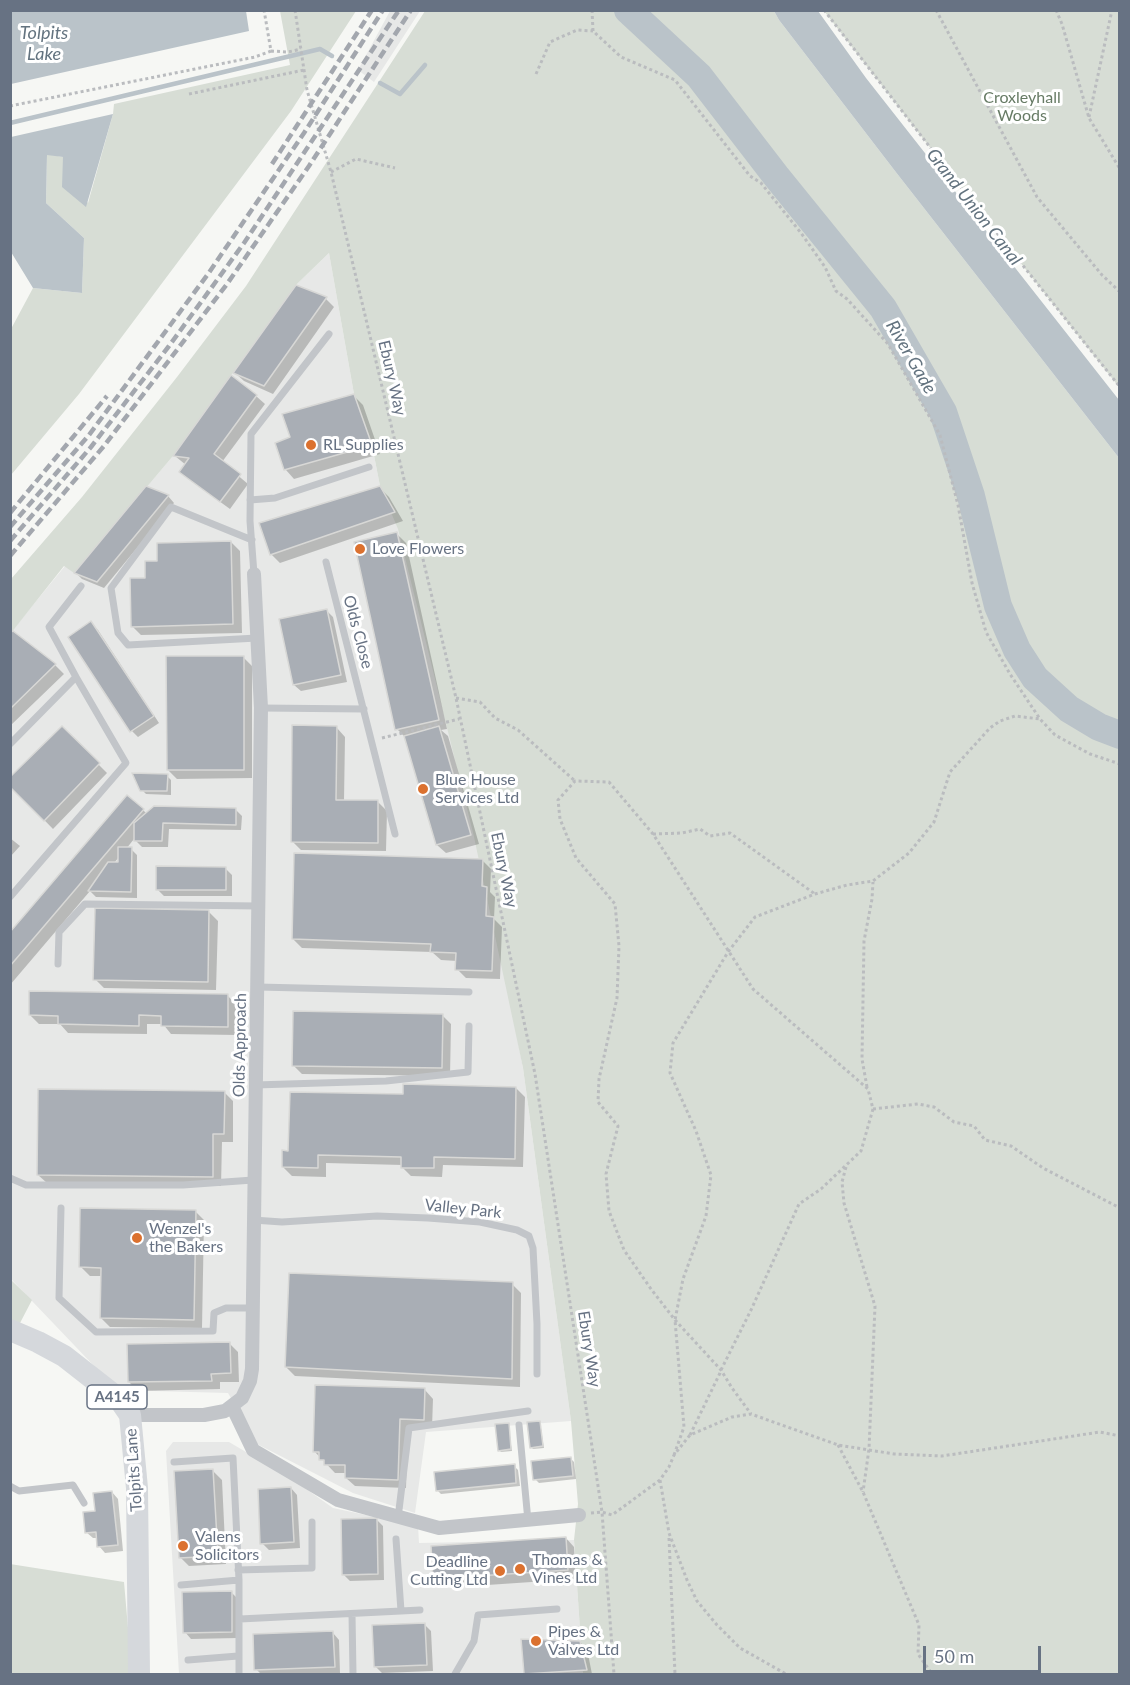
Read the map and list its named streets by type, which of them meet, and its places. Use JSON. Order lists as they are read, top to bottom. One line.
{"streets":{"main road":["A4145","Tolpits Lane"],"street":["Olds Approach"],"lane":["Olds Close","Valley Park"],"path":["Ebury Way"]},"crossings":[["Olds Approach","Valley Park"]],"water":["Tolpits Lake","Grand Union Canal","River Gade"],"parks":["Croxleyhall Woods"],"places":["RL Supplies","Love Flowers","Blue House Services Ltd","Wenzel's the Bakers","Valens Solicitors","Thomas & Vines Ltd","Deadline Cutting Ltd","Pipes & Valves Ltd"],"scale_bar":"50 m"}
